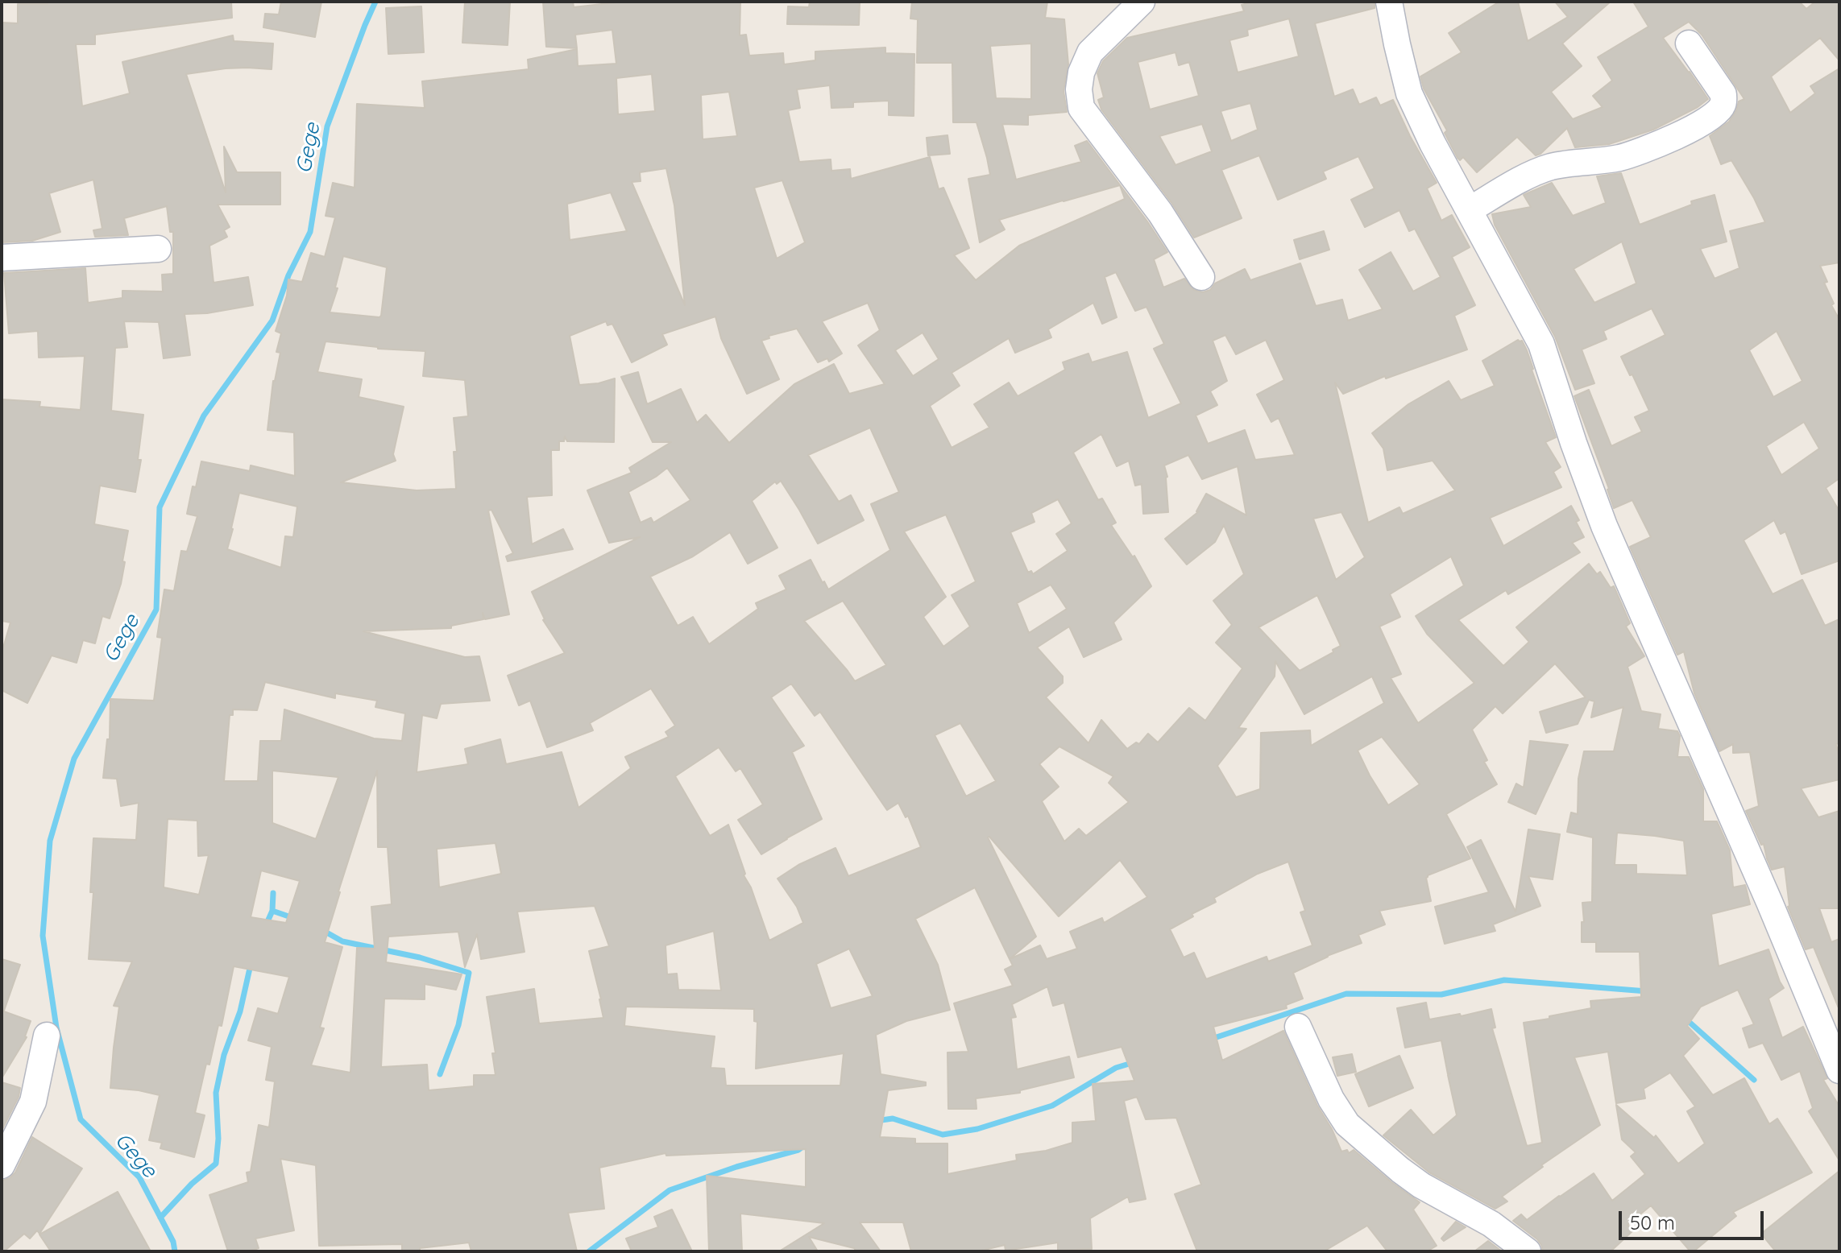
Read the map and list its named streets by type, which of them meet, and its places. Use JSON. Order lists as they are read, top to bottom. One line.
{"water":["Gege"],"scale_bar":"50 m"}
